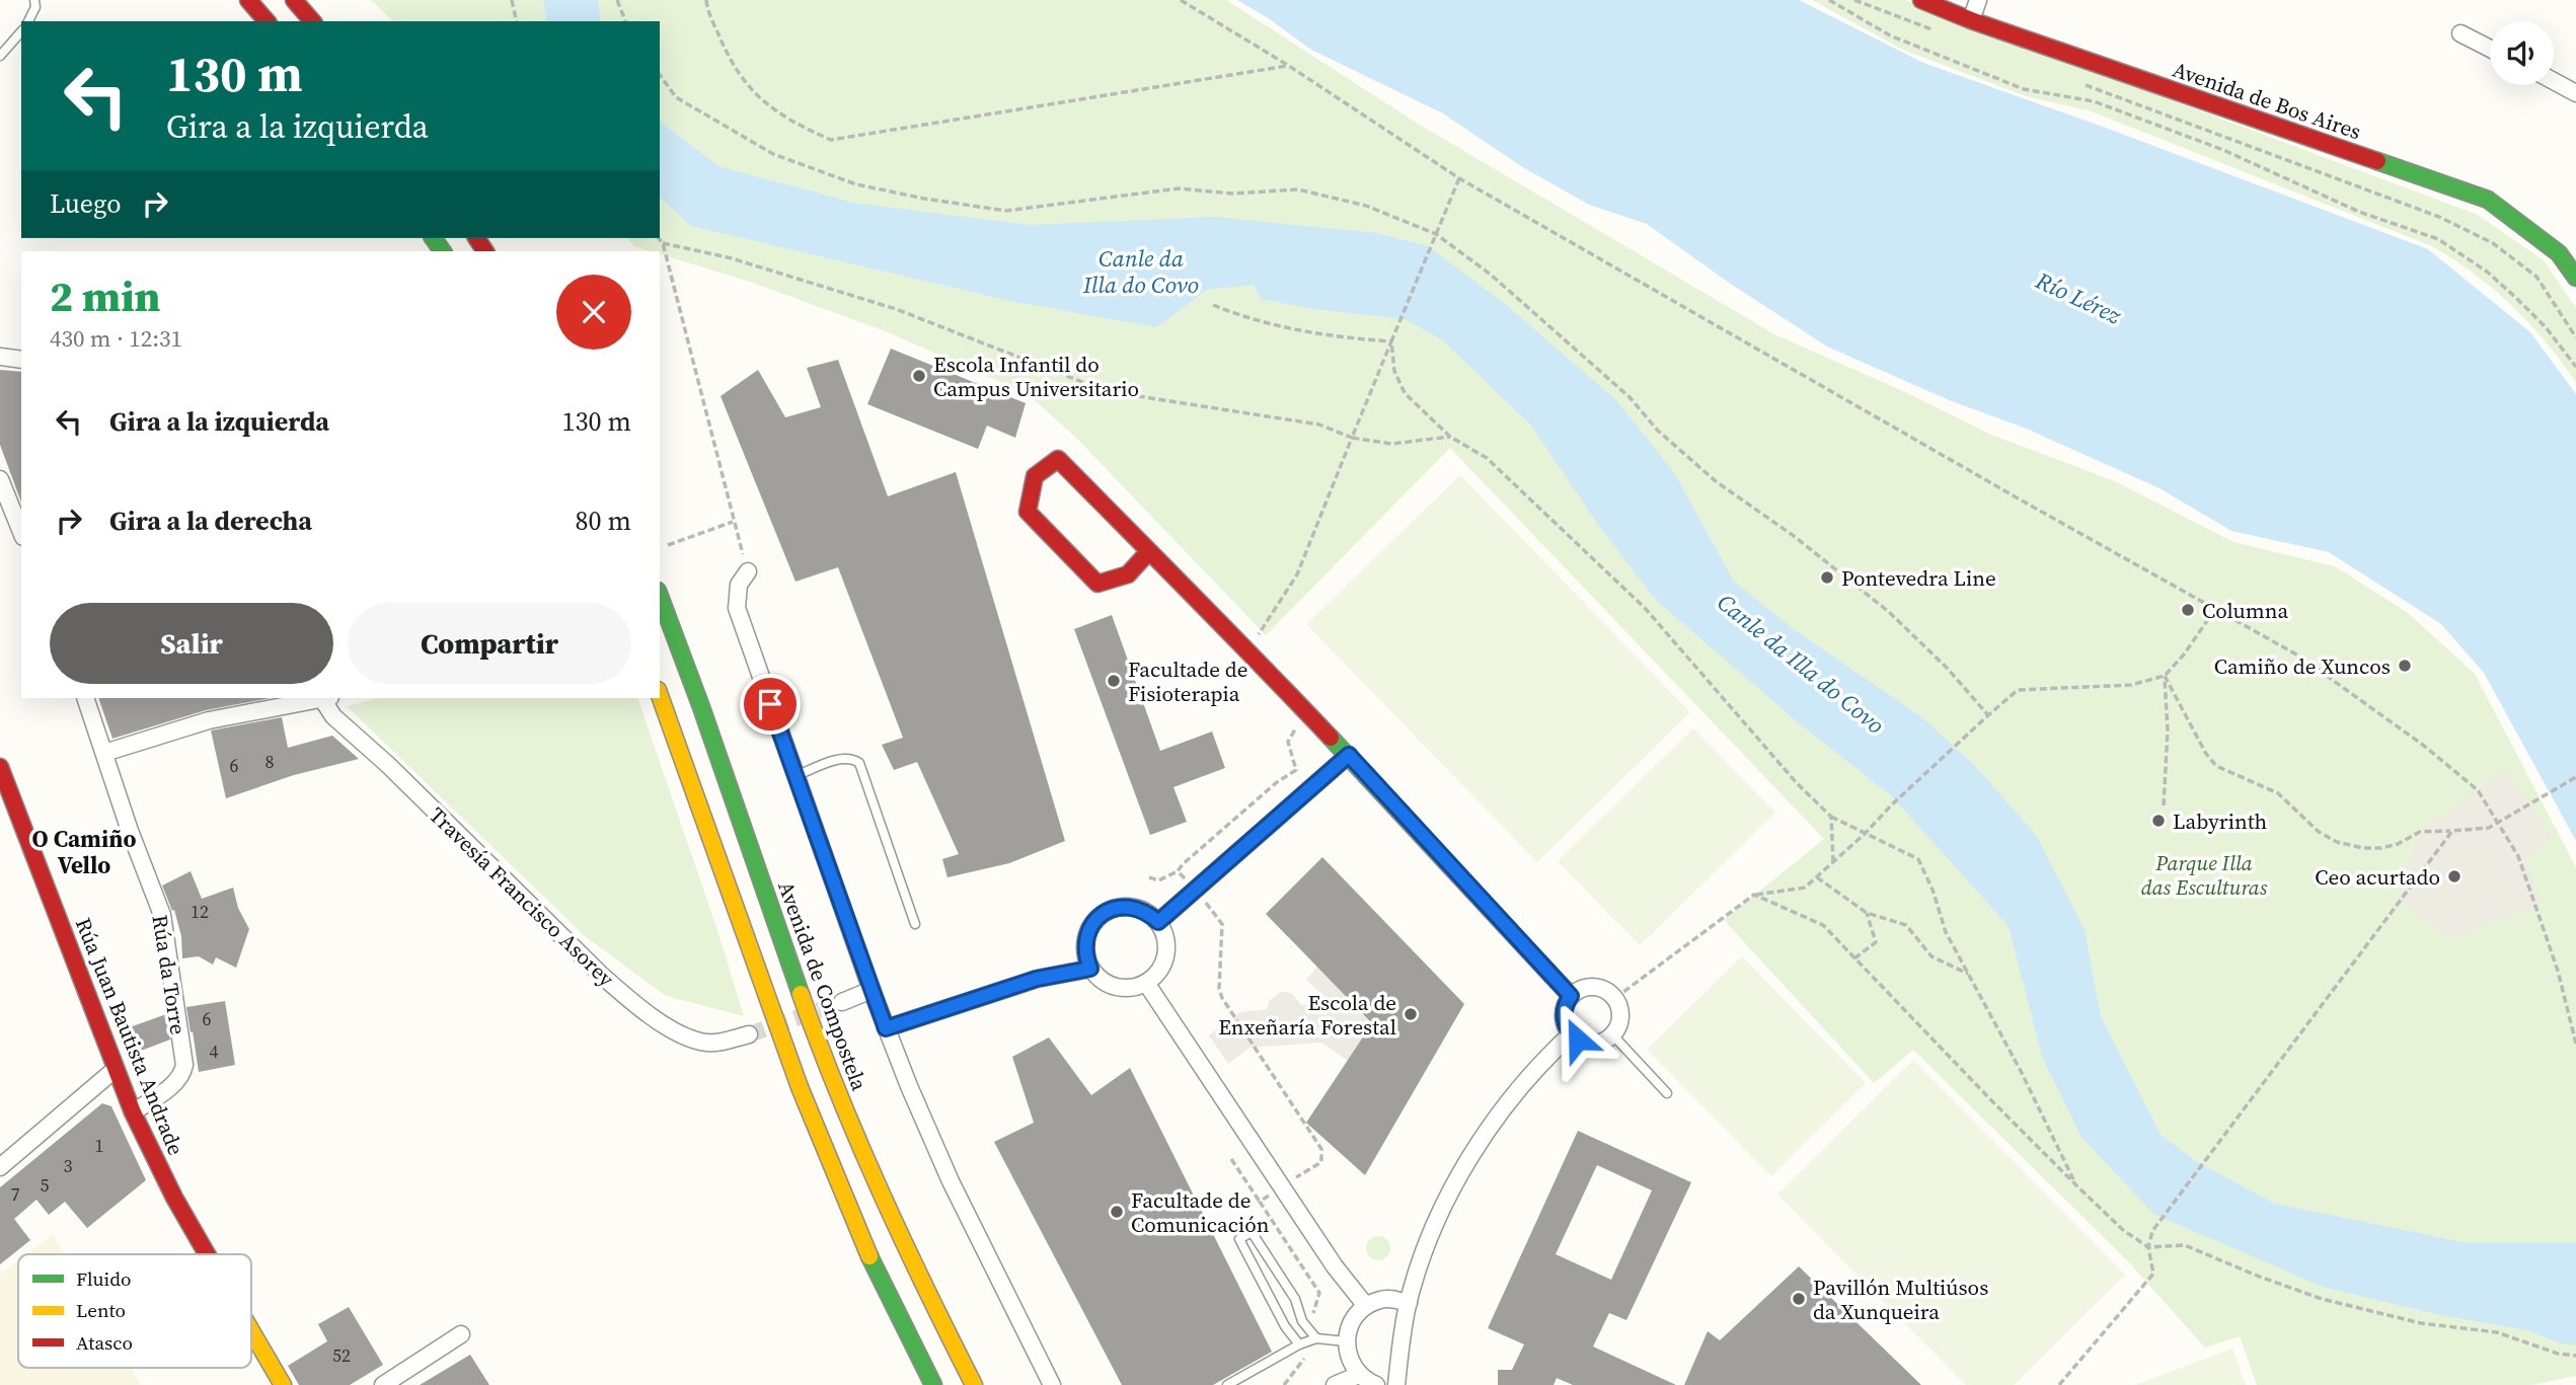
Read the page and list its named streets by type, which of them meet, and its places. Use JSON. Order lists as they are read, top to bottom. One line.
{"streets":{"main road":["Avenida de Bos Aires","Avenida de Compostela","Rúa Juan Bautista Andrade"],"street":["Travesía Francisco Asorey","Rúa da Torre"]},"crossings":[["Rúa da Torre","Rúa Juan Bautista Andrade"]],"districts":["O Camiño Vello"],"water":["Canle da Illa do Covo","Río Lérez"],"parks":["Parque Illa das Esculturas"],"places":["Escola Infantil do Campus Universitario","Pontevedra Line","Columna","Camiño de Xuncos","Facultade de Fisioterapia","Labyrinth","Ceo acurtado","Escola de Enxeñaría Forestal","Facultade de Comunicación","Pavillón Multiúsos da Xunqueira"],"house_numbers":["8","6","12","6","4","1","3","5","7","52"],"legend":["Fluido","Lento","Atasco"],"page":{"turn":["130 m","Gira a la izquierda"],"then":"Luego","heading":["2 min","430 m · 12:31"],"list":[{"name":"Gira a la izquierda","value":"130 m"},{"name":"Gira a la derecha","value":"80 m"}],"buttons":["Salir","Compartir"]}}
